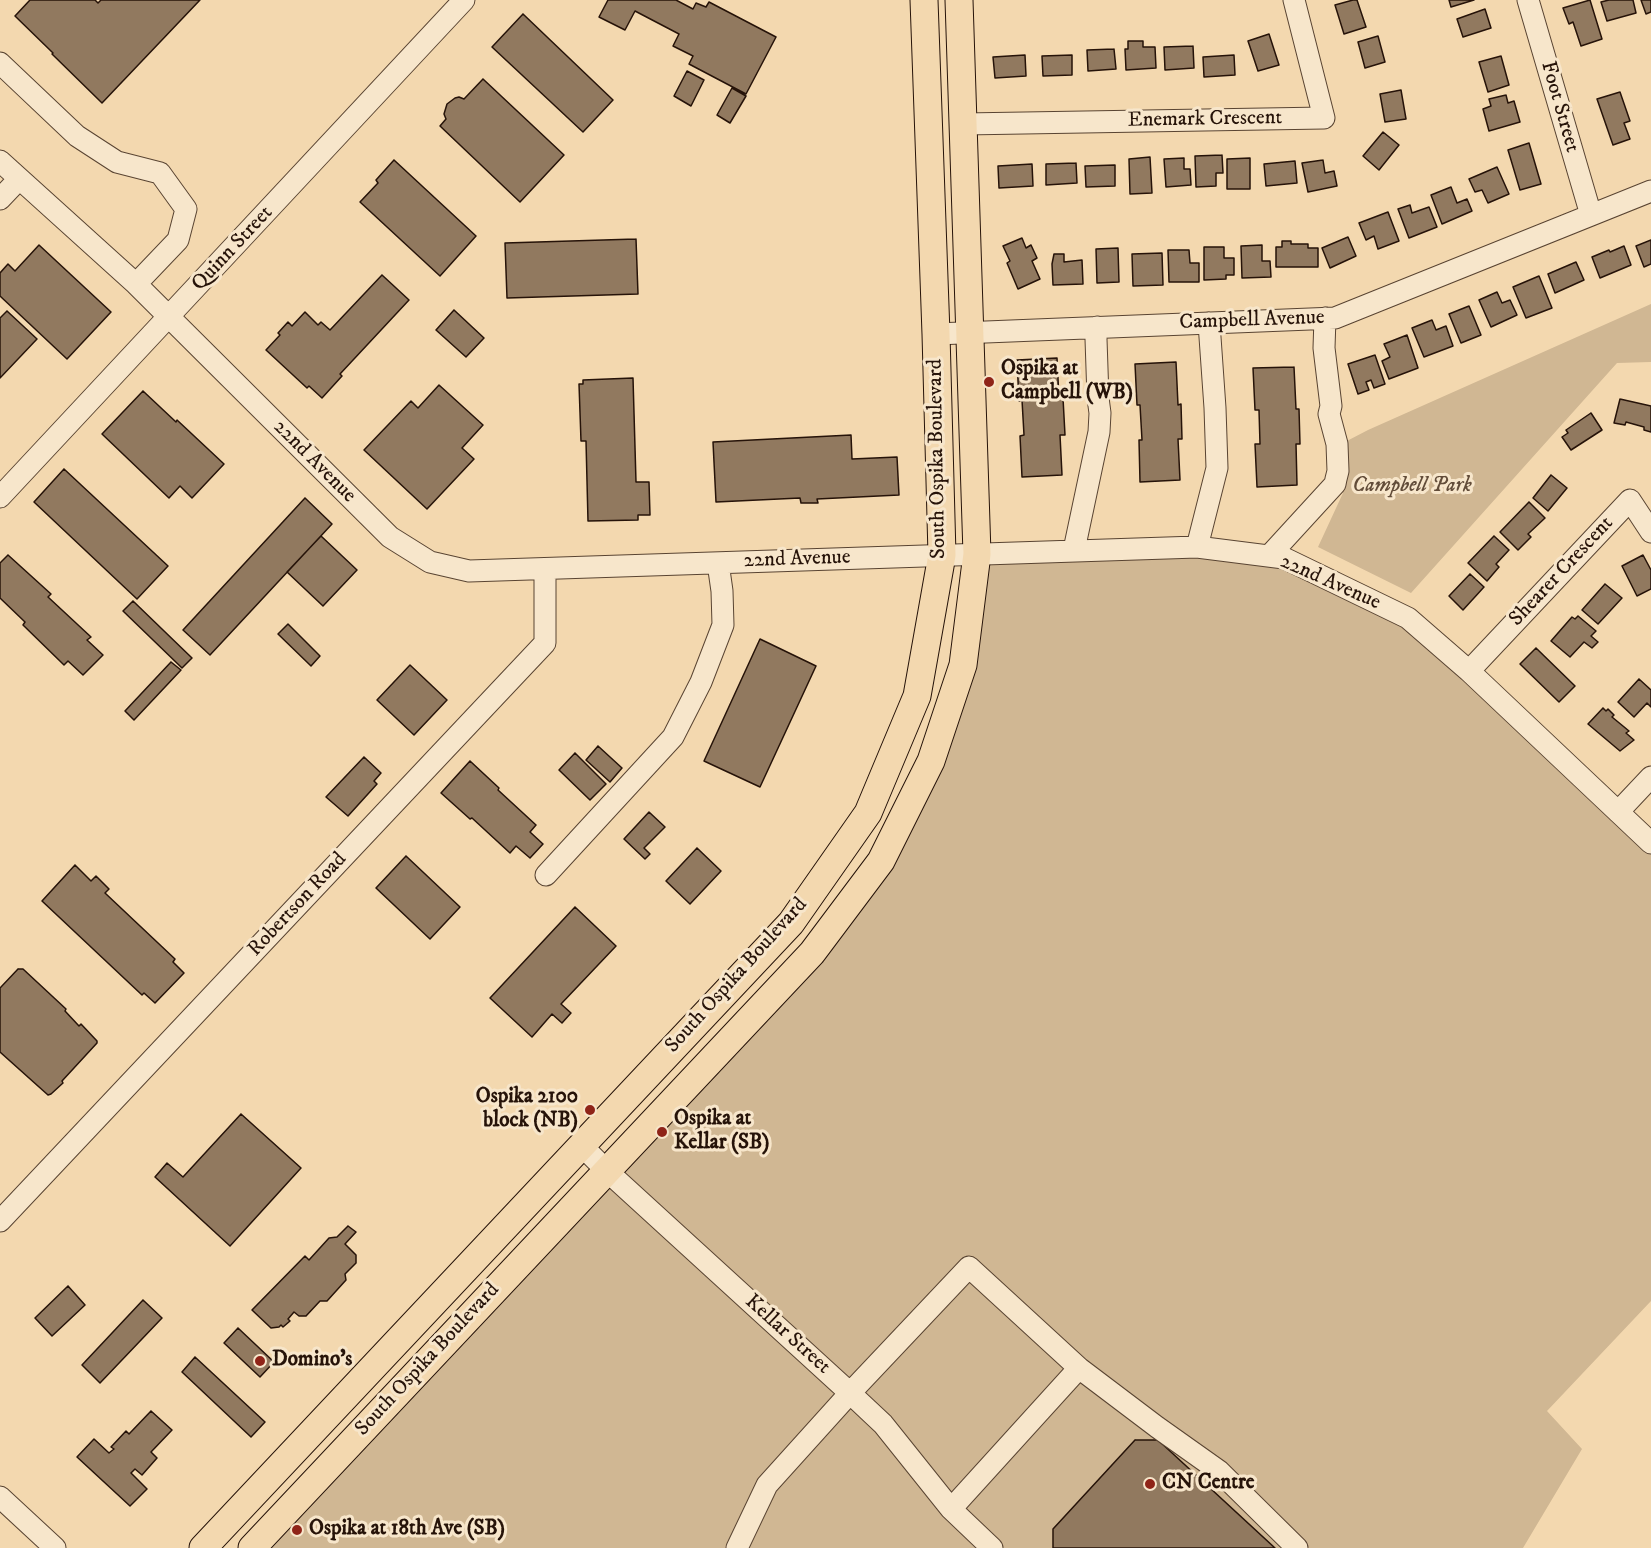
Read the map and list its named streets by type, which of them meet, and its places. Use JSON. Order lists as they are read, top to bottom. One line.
{"streets":{"main road":["South Ospika Boulevard"],"street":["Foot Street","Enemark Crescent","Quinn Street","Campbell Avenue","22nd Avenue","Shearer Crescent","Robertson Road","Kellar Street"]},"crossings":[["Foot Street","Campbell Avenue"],["Enemark Crescent","South Ospika Boulevard"],["Quinn Street","22nd Avenue"],["Campbell Avenue","South Ospika Boulevard"],["South Ospika Boulevard","22nd Avenue"],["South Ospika Boulevard","Kellar Street"],["22nd Avenue","Shearer Crescent"],["22nd Avenue","Robertson Road"]],"parks":["Campbell Park"],"places":["Ospika at Campbell (WB)","Ospika 2100 block (NB)","Ospika at Kellar (SB)","Domino's","CN Centre","Ospika at 18th Ave (SB)"]}
